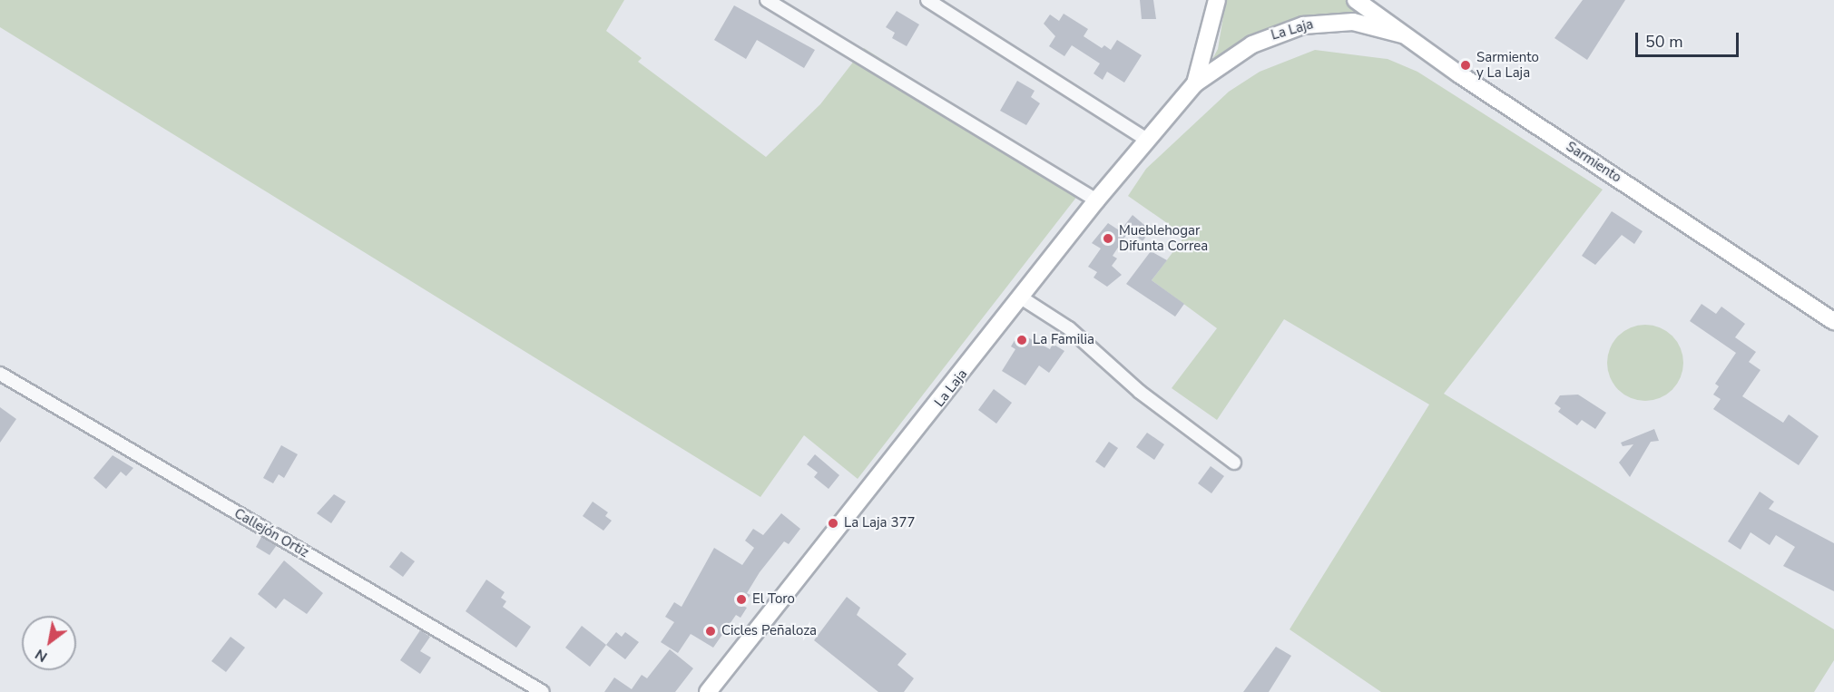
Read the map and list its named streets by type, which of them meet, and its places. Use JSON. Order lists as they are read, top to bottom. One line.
{"streets":{"main road":["La Laja","Sarmiento"],"street":["Callejón Ortiz"]},"crossings":[["La Laja","Sarmiento"]],"places":["Sarmiento y La Laja","Mueblehogar Difunta Correa","La Familia","La Laja 377","El Toro","Cicles Peñaloza"],"scale_bar":"50 m","north":"bottom left"}
